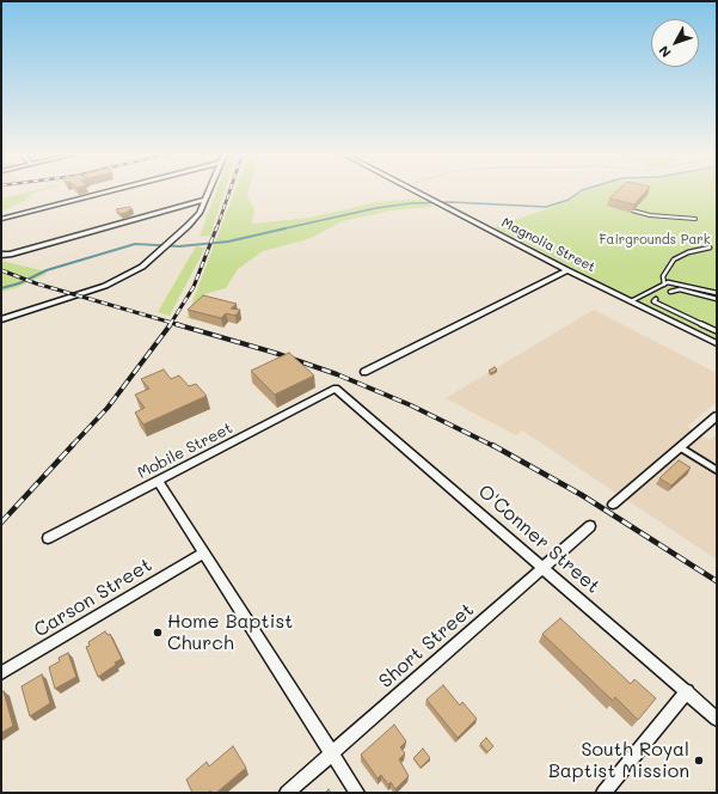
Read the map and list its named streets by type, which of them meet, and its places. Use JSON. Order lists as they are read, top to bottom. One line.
{"streets":{"street":["Magnolia Street","Mobile Street","O'Conner Street","Carson Street","Short Street"]},"crossings":[["Mobile Street","O'Conner Street"],["O'Conner Street","Short Street"]],"parks":["Fairgrounds Park"],"places":["Home Baptist Church","South Royal Baptist Mission"],"north":"bottom left"}
